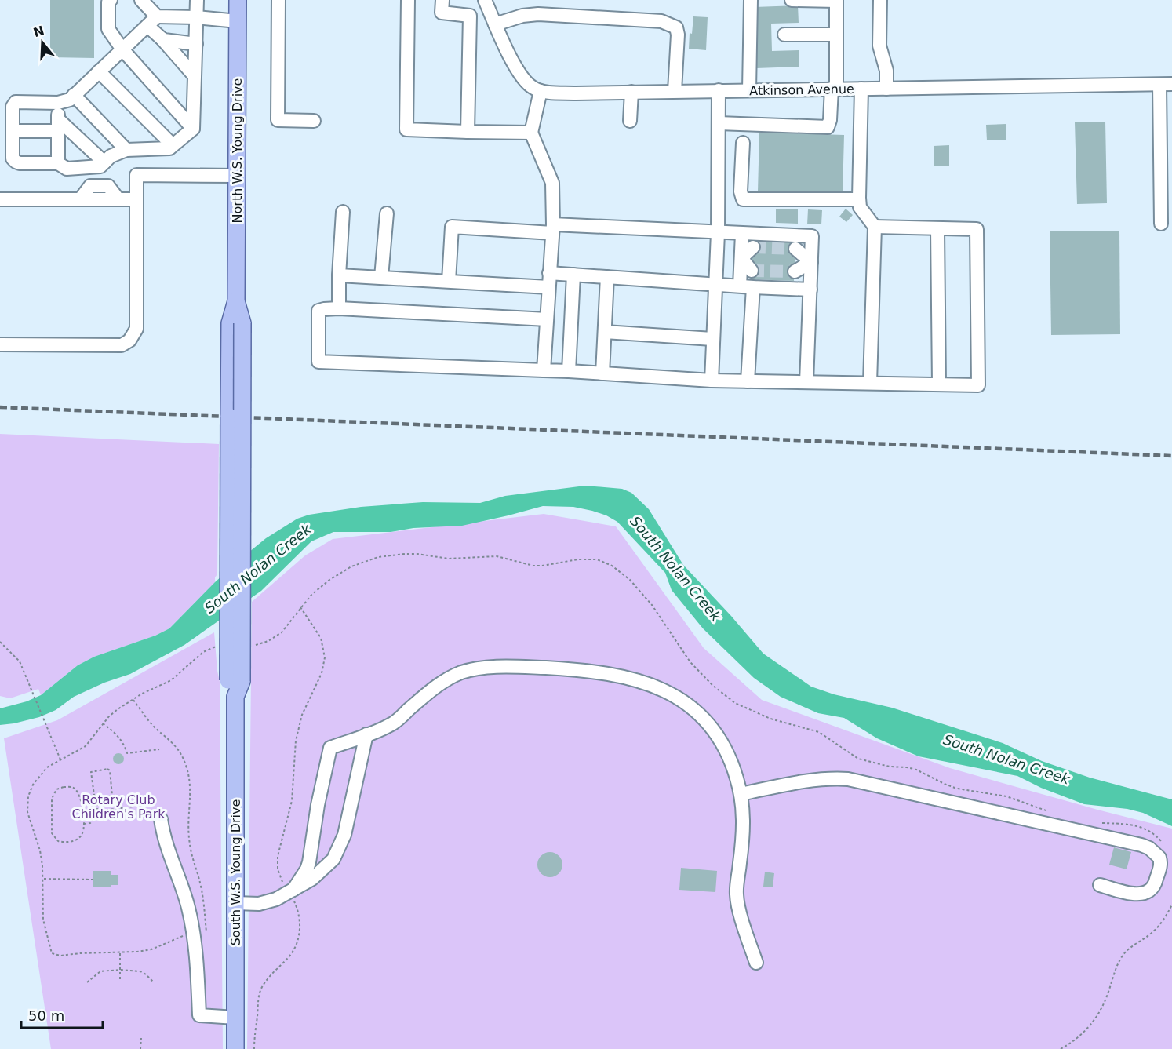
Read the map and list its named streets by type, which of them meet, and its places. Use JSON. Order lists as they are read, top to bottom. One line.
{"streets":{"main road":["North W.S. Young Drive","South W.S. Young Drive"],"street":["Atkinson Avenue"]},"crossings":[["North W.S. Young Drive","South W.S. Young Drive"]],"water":["South Nolan Creek"],"parks":["Rotary Club Children's Park"],"scale_bar":"50 m","north":"top"}
